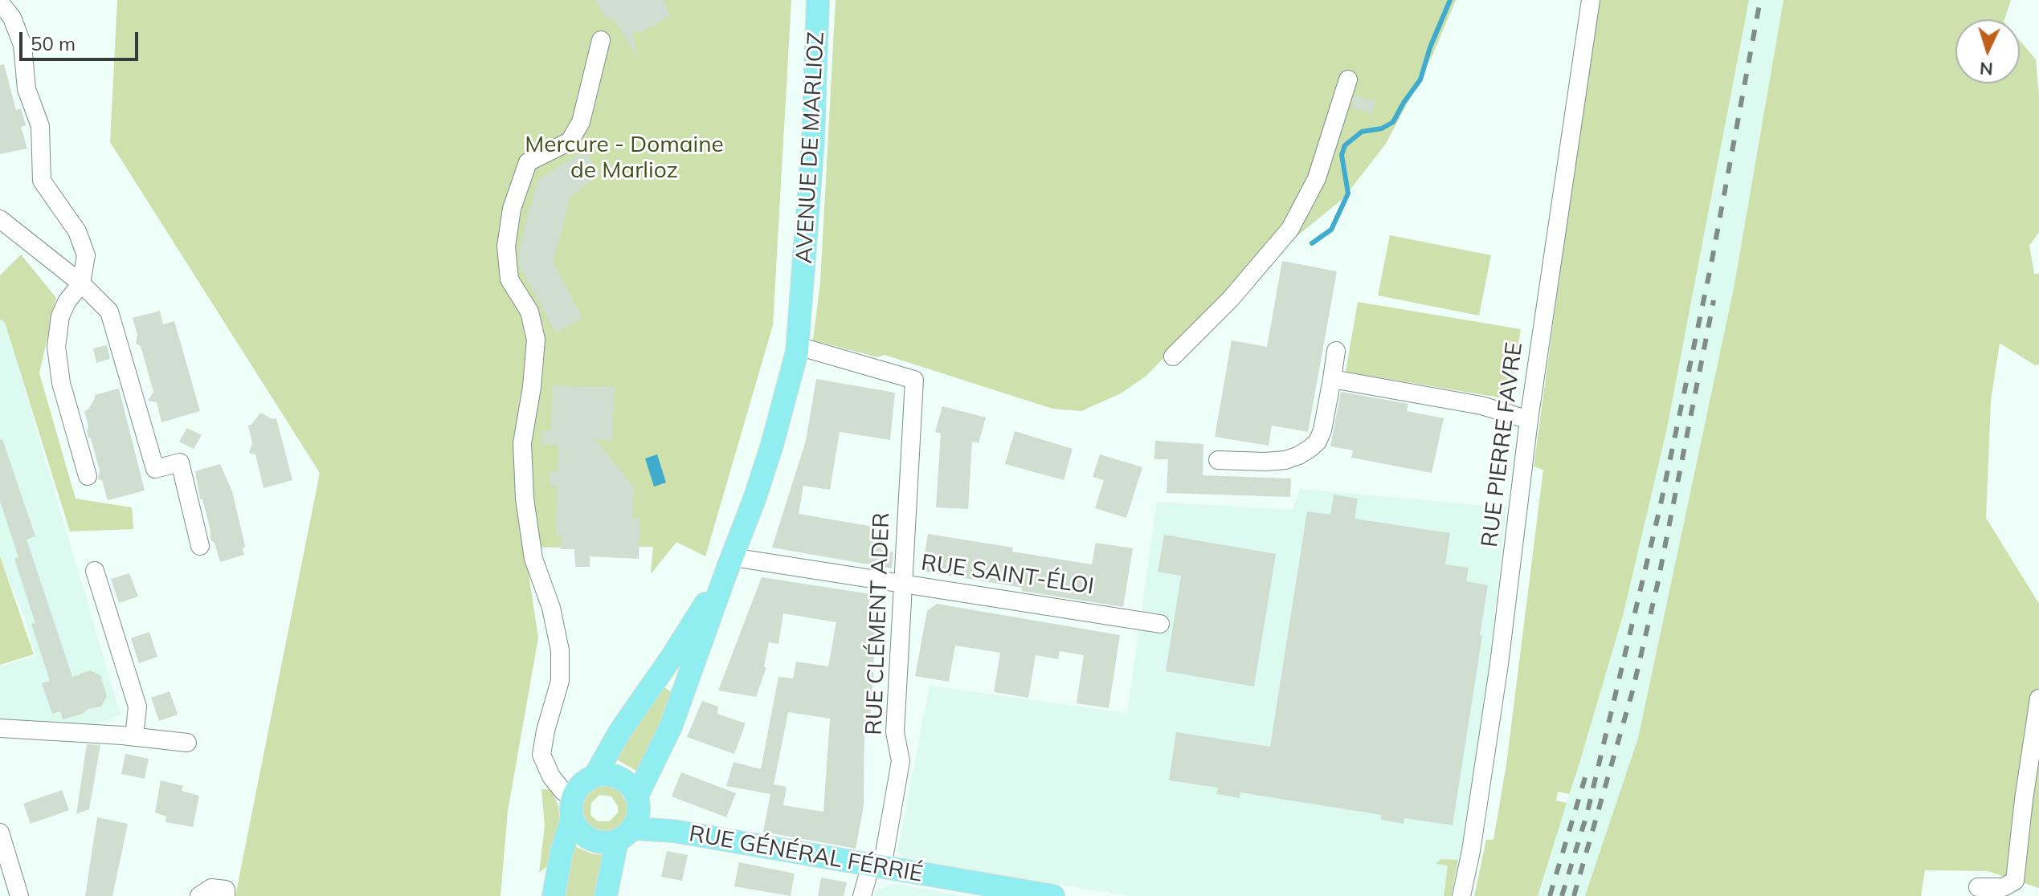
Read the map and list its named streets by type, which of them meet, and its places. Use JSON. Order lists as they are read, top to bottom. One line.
{"streets":{"main road":["AVENUE DE MARLIOZ","RUE GÉNÉRAL FÉRRIÉ"],"street":["RUE PIERRE FAVRE","RUE SAINT-ÉLOI","RUE CLÉMENT ADER"]},"crossings":[["AVENUE DE MARLIOZ","RUE SAINT-ÉLOI"],["AVENUE DE MARLIOZ","RUE CLÉMENT ADER"],["AVENUE DE MARLIOZ","RUE GÉNÉRAL FÉRRIÉ"],["RUE SAINT-ÉLOI","RUE CLÉMENT ADER"],["RUE CLÉMENT ADER","RUE GÉNÉRAL FÉRRIÉ"]],"parks":["Mercure - Domaine de Marlioz"],"scale_bar":"50 m","north":"bottom"}
